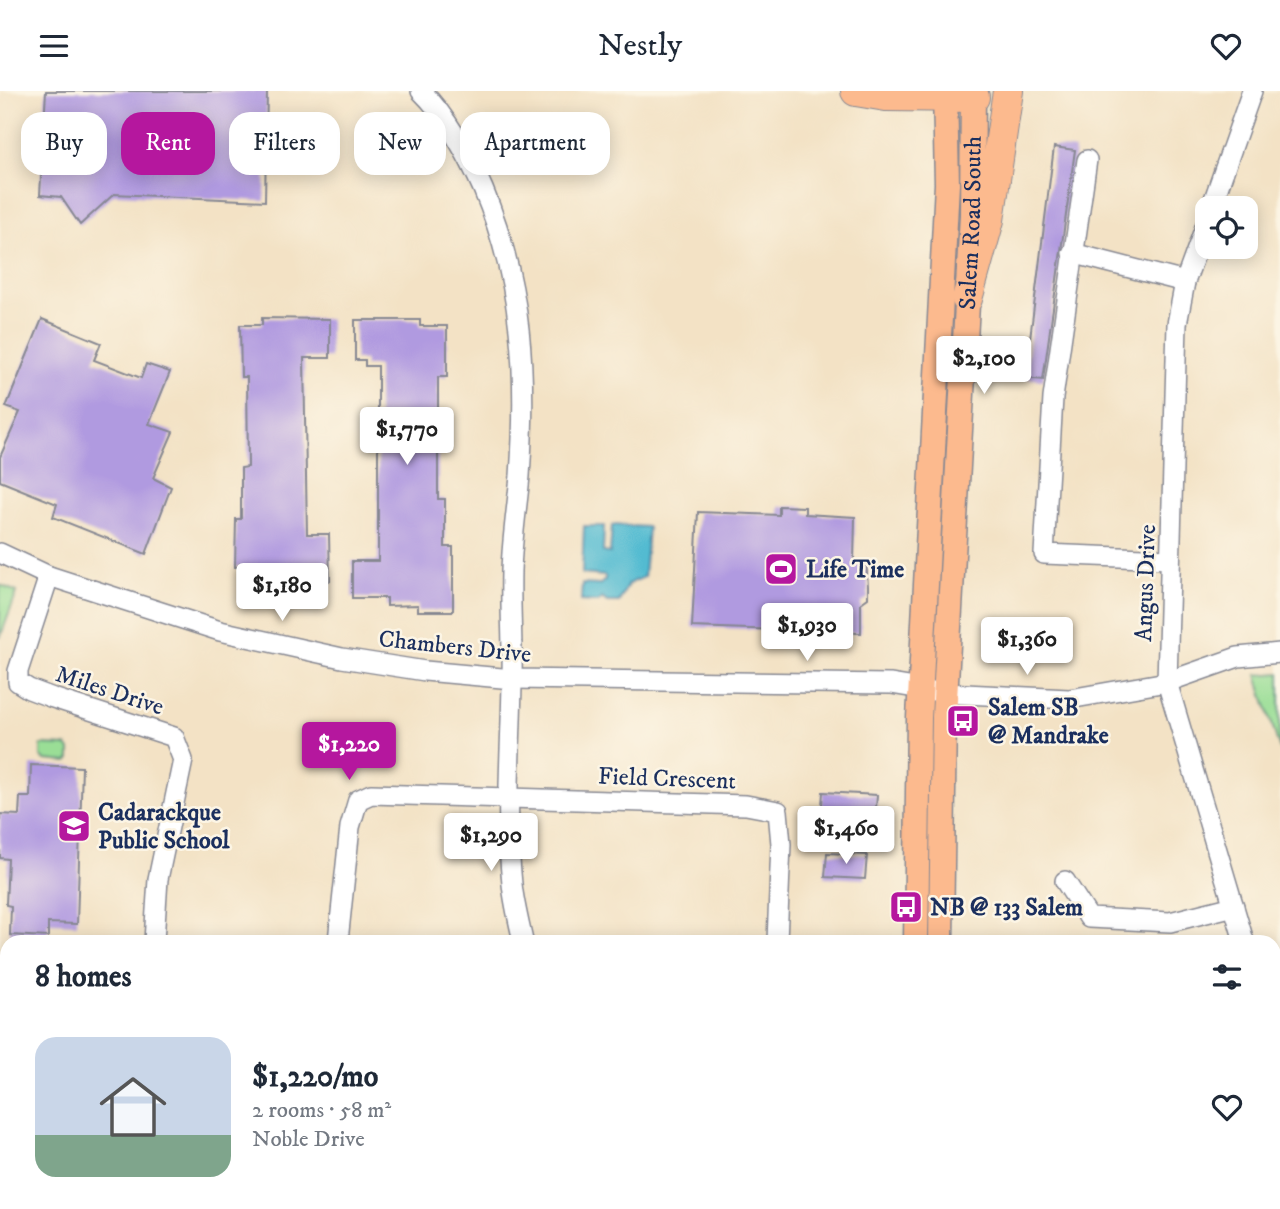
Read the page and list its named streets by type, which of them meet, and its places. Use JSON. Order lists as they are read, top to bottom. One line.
{"streets":{"main road":["Salem Road South"],"street":["Angus Drive","Chambers Drive","Miles Drive","Field Crescent"]},"crossings":[["Salem Road South","Chambers Drive"],["Angus Drive","Chambers Drive"],["Chambers Drive","Miles Drive"]],"places":{"sports":["Life Time"],"bus stop":["Salem SB @ Mandrake","NB @ 133 Salem"],"school or university":["Cadarackque Public School"]},"page":{"header":"Nestly","chip":["Buy","Rent","Filters","New","Apartment"],"price":["$2,100","$1,770","$1,180","$1,930","$1,360","$1,220","$1,460","$1,290"],"heading":"8 homes","list":[{"name":"$1,220/mo","note":"2 rooms · 58 m² · Noble Drive"}]}}
